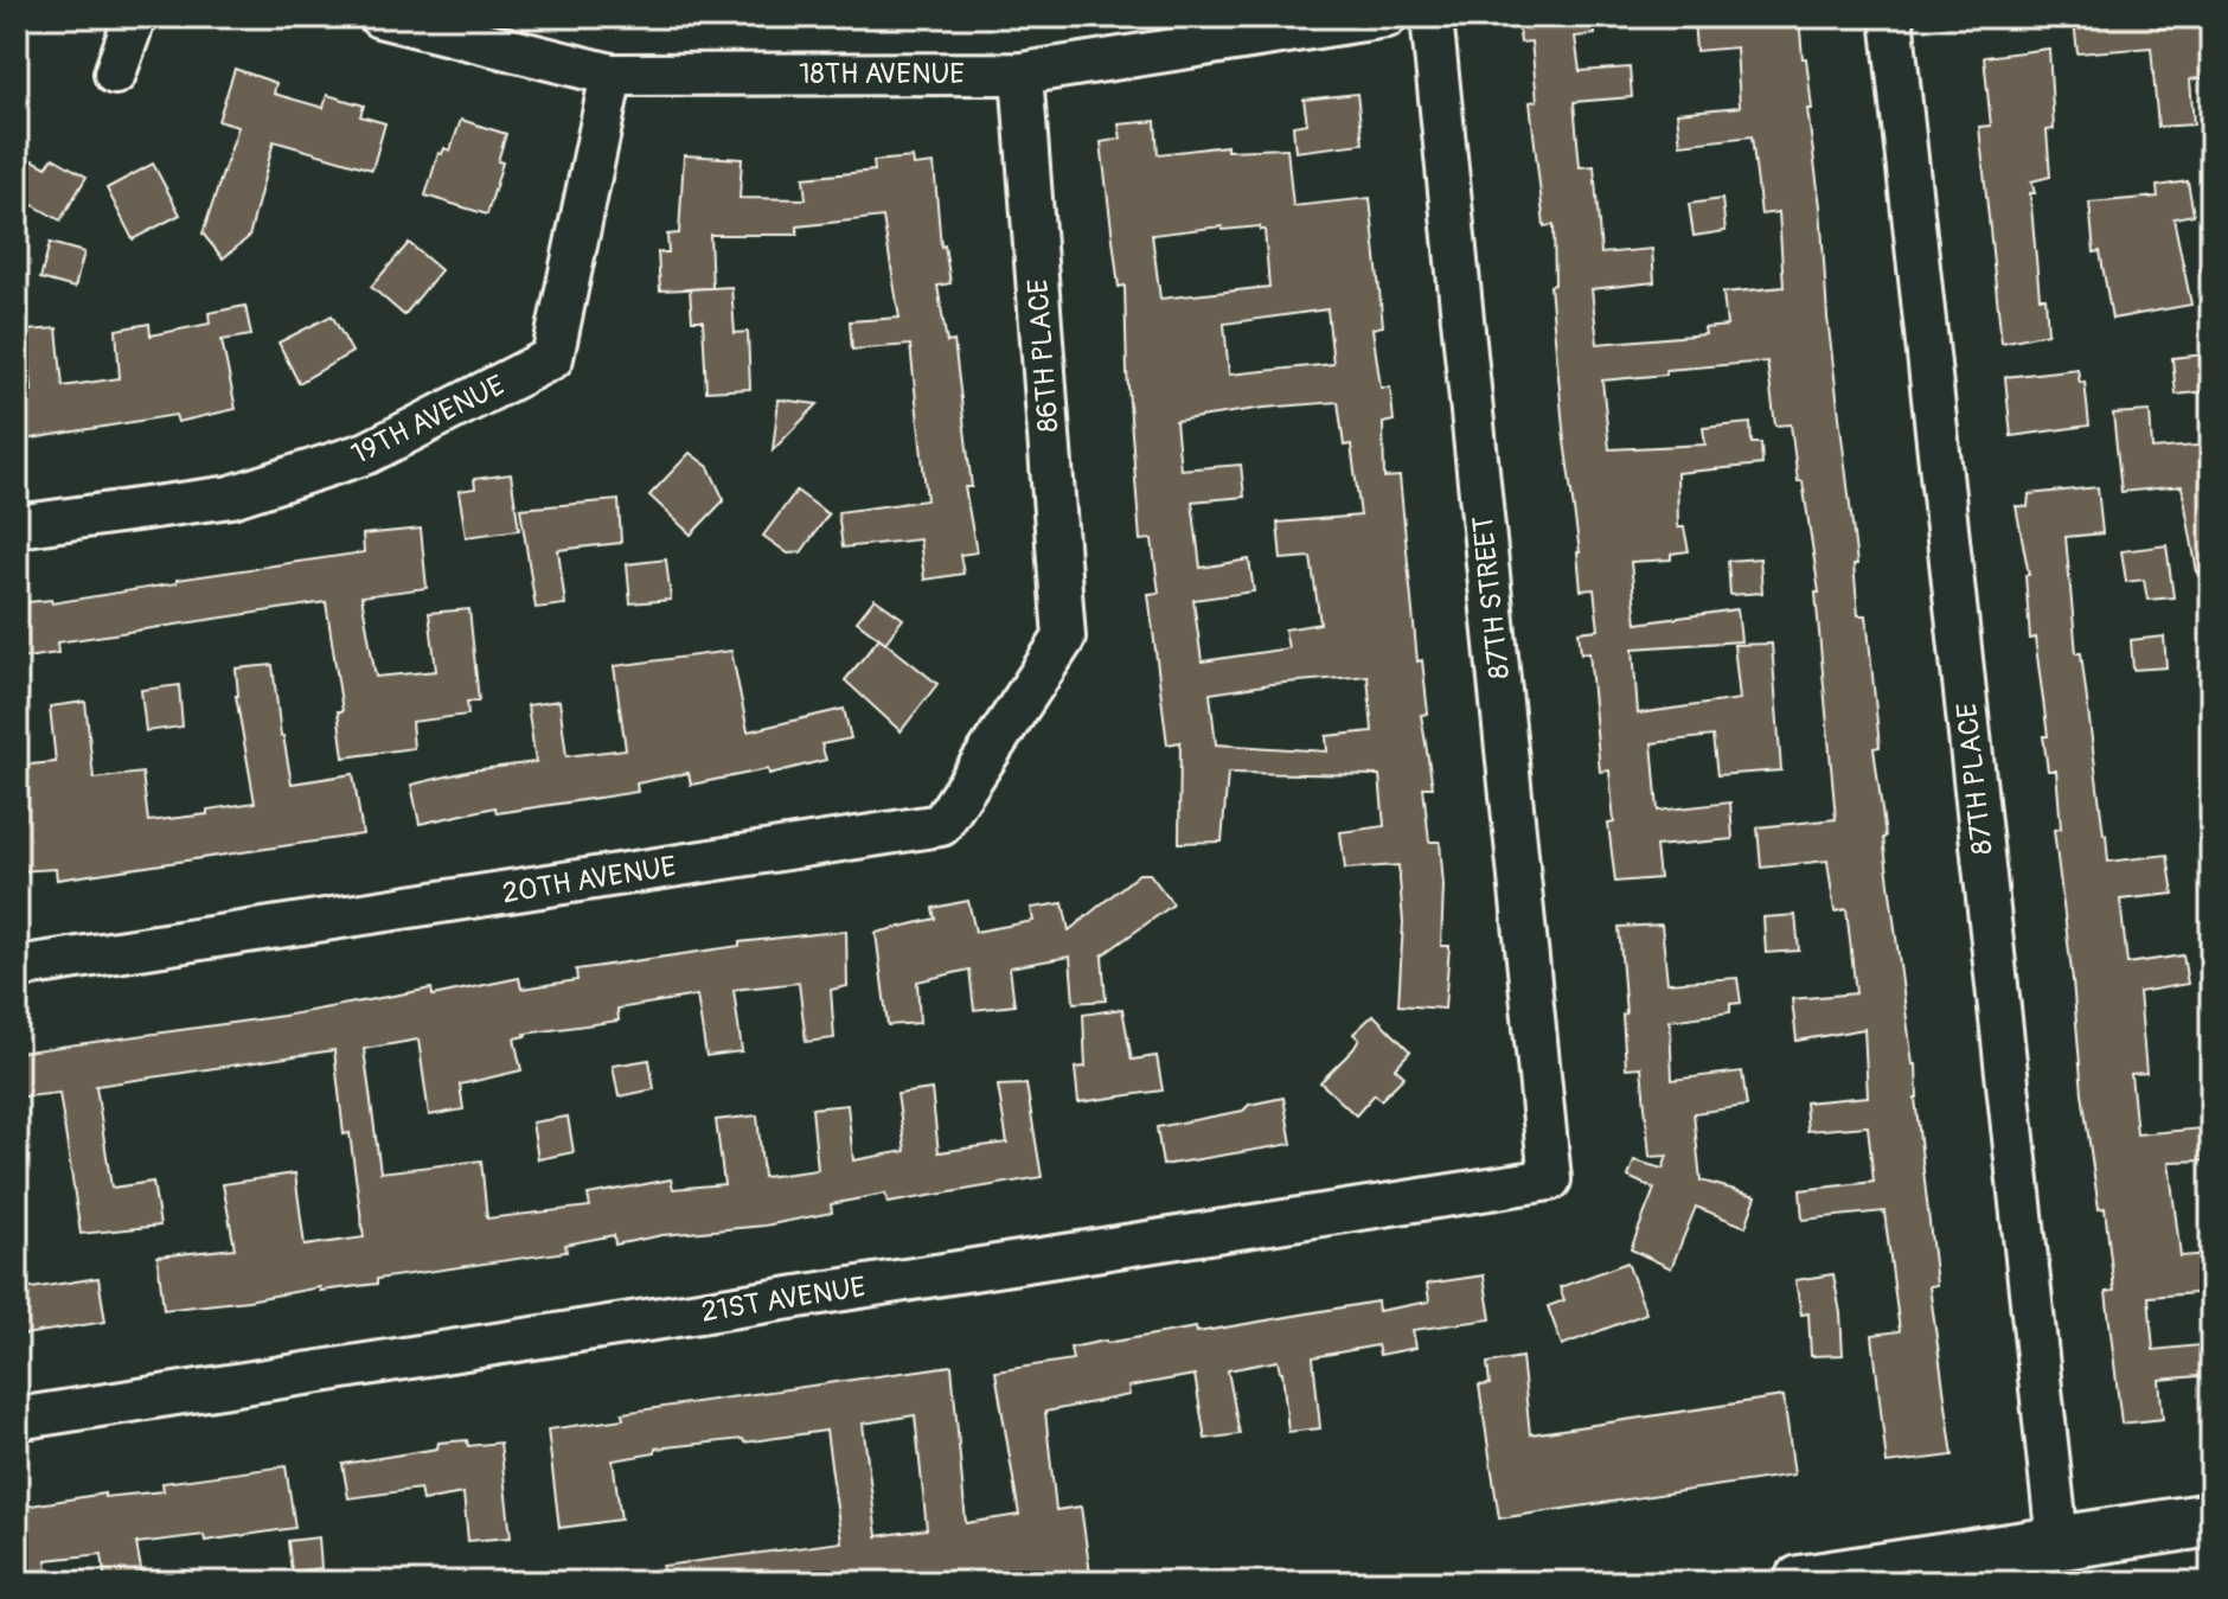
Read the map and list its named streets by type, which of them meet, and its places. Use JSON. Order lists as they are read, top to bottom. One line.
{"streets":{"street":["18TH AVENUE","86TH PLACE","19TH AVENUE","87TH STREET","87TH PLACE","20TH AVENUE","21ST AVENUE"]},"crossings":[["18TH AVENUE","86TH PLACE"],["18TH AVENUE","19TH AVENUE"],["86TH PLACE","20TH AVENUE"],["87TH STREET","21ST AVENUE"]]}
